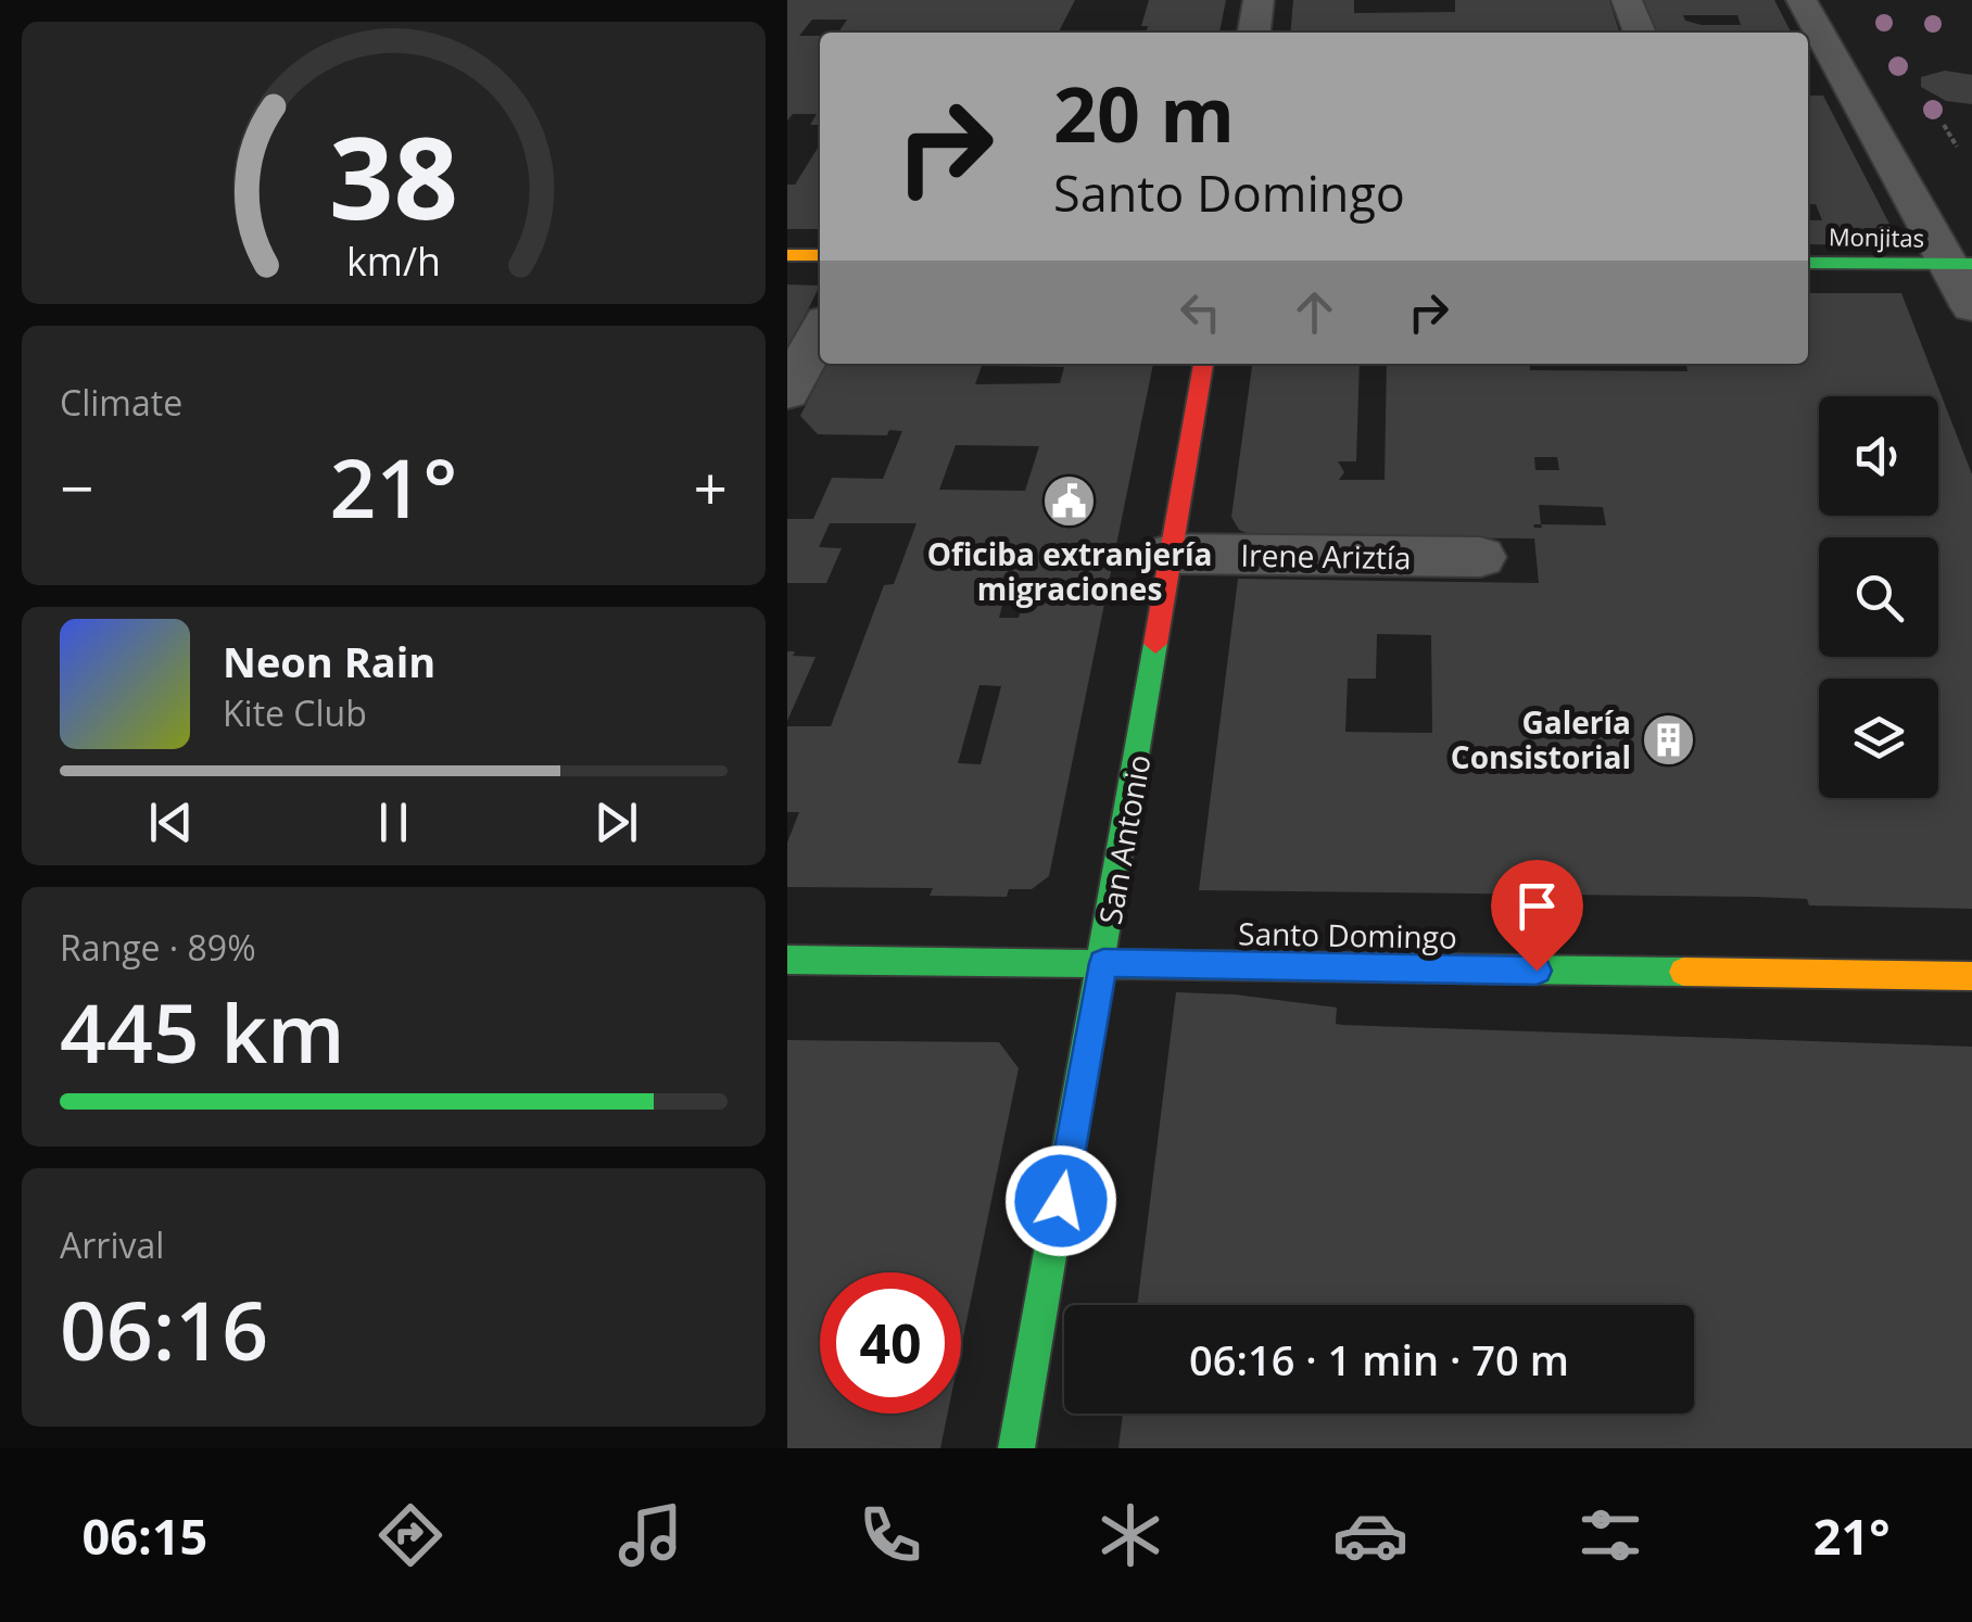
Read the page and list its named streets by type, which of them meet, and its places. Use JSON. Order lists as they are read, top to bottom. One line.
{"streets":{"street":["Monjitas","Irene Ariztía","San Antonio","Santo Domingo"]},"crossings":[["Irene Ariztía","San Antonio"],["San Antonio","Santo Domingo"]],"places":{"public building":["Oficiba extranjería migraciones"],"building":["Galería Consistorial"]},"page":{"turn":["20 m","Santo Domingo"],"tile":["Climate",["Range · 89%","445 km"],["Arrival","06:16"]],"heat":["−","21°","+"],"song":["Neon Rain","Kite Club"],"limit":"40","trip":"06:16 · 1 min · 70 m","tabs":["06:15","21°"],"gauge":["38","km/h"]}}
